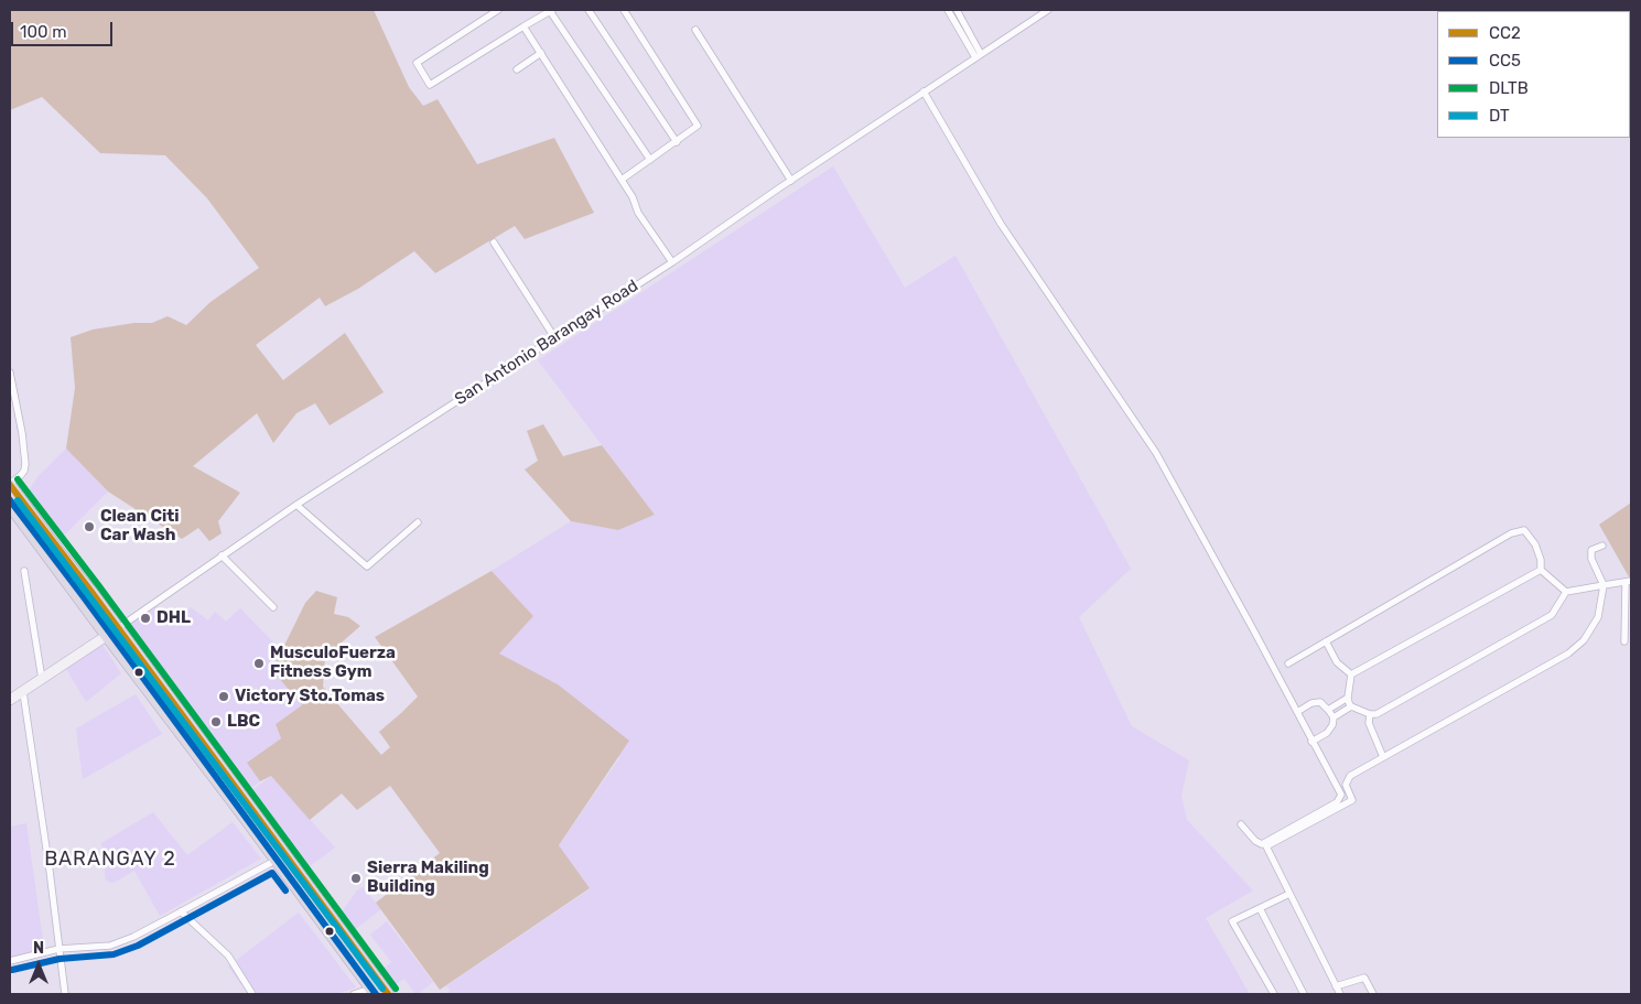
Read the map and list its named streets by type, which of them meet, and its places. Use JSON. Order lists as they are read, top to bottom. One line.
{"streets":{"street":["San Antonio Barangay Road"]},"districts":["BARANGAY 2"],"places":["Clean Citi Car Wash","DHL","MusculoFuerza Fitness Gym","Victory Sto.Tomas","LBC","Sierra Makiling Building"],"lines":["transit line DLTB","transit line CC2","transit line CC5","transit line DT"],"legend":["CC2","CC5","DLTB","DT"],"scale_bar":"100 m","north":"top"}
